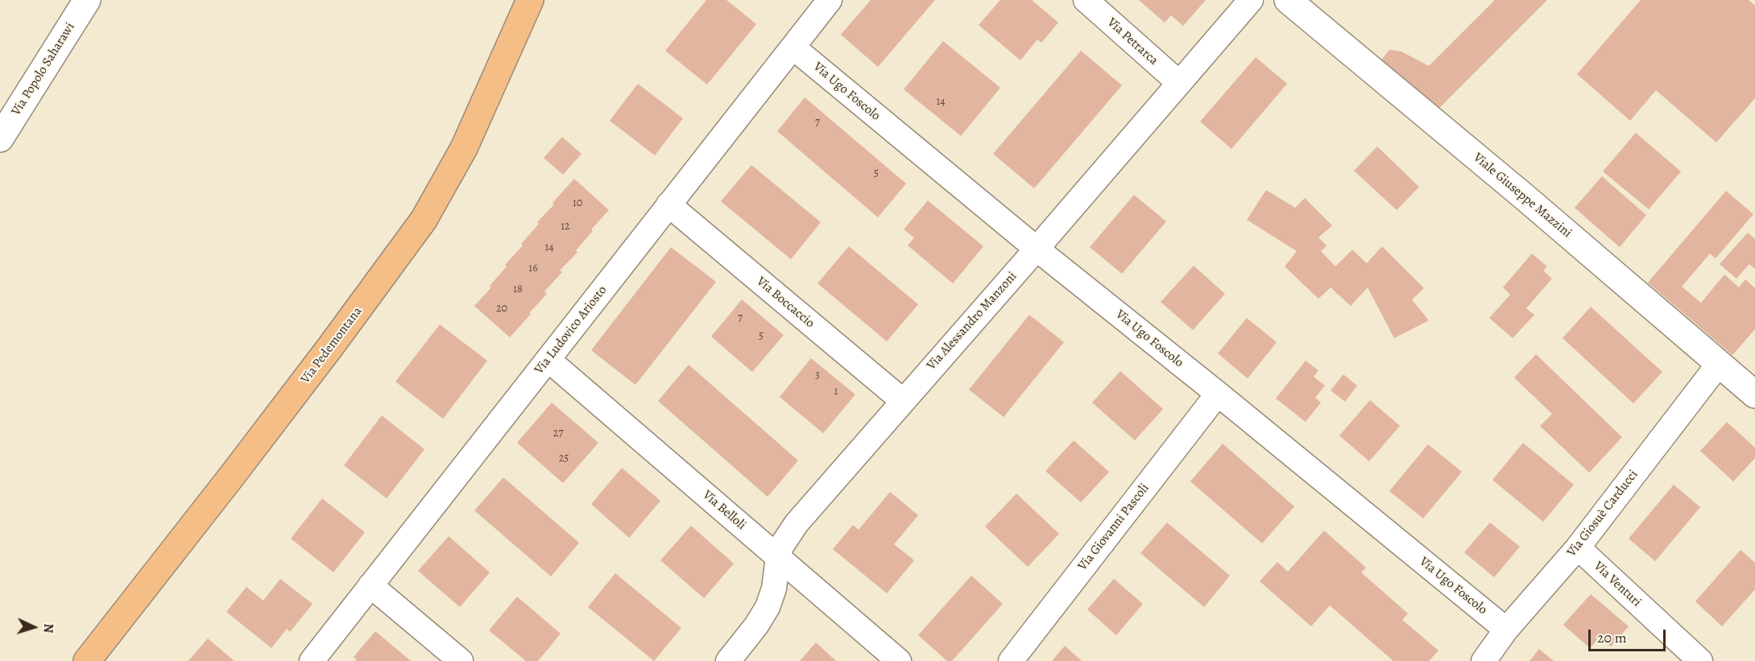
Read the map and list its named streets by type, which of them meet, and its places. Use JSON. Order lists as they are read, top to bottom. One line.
{"streets":{"main road":["Via Pedemontana"],"street":["Via Petrarca","Via Popolo Saharawi","Via Ugo Foscolo","Viale Giuseppe Mazzini","Via Boccaccio","Via Alessandro Manzoni","Via Ludovico Ariosto","Via Belloli","Via Giosuè Carducci","Via Giovanni Pascoli","Via Venturi"]},"crossings":[["Via Petrarca","Via Alessandro Manzoni"],["Via Ugo Foscolo","Via Alessandro Manzoni"],["Via Ugo Foscolo","Via Ludovico Ariosto"],["Via Ugo Foscolo","Via Giosuè Carducci"],["Via Ugo Foscolo","Via Giovanni Pascoli"],["Viale Giuseppe Mazzini","Via Giosuè Carducci"],["Via Boccaccio","Via Alessandro Manzoni"],["Via Boccaccio","Via Ludovico Ariosto"],["Via Alessandro Manzoni","Via Belloli"],["Via Ludovico Ariosto","Via Belloli"],["Via Giosuè Carducci","Via Venturi"]],"house_numbers":["14","7","5","10","12","14","16","18","20","7","5","3","1","27","25"],"scale_bar":"20 m","north":"right"}
